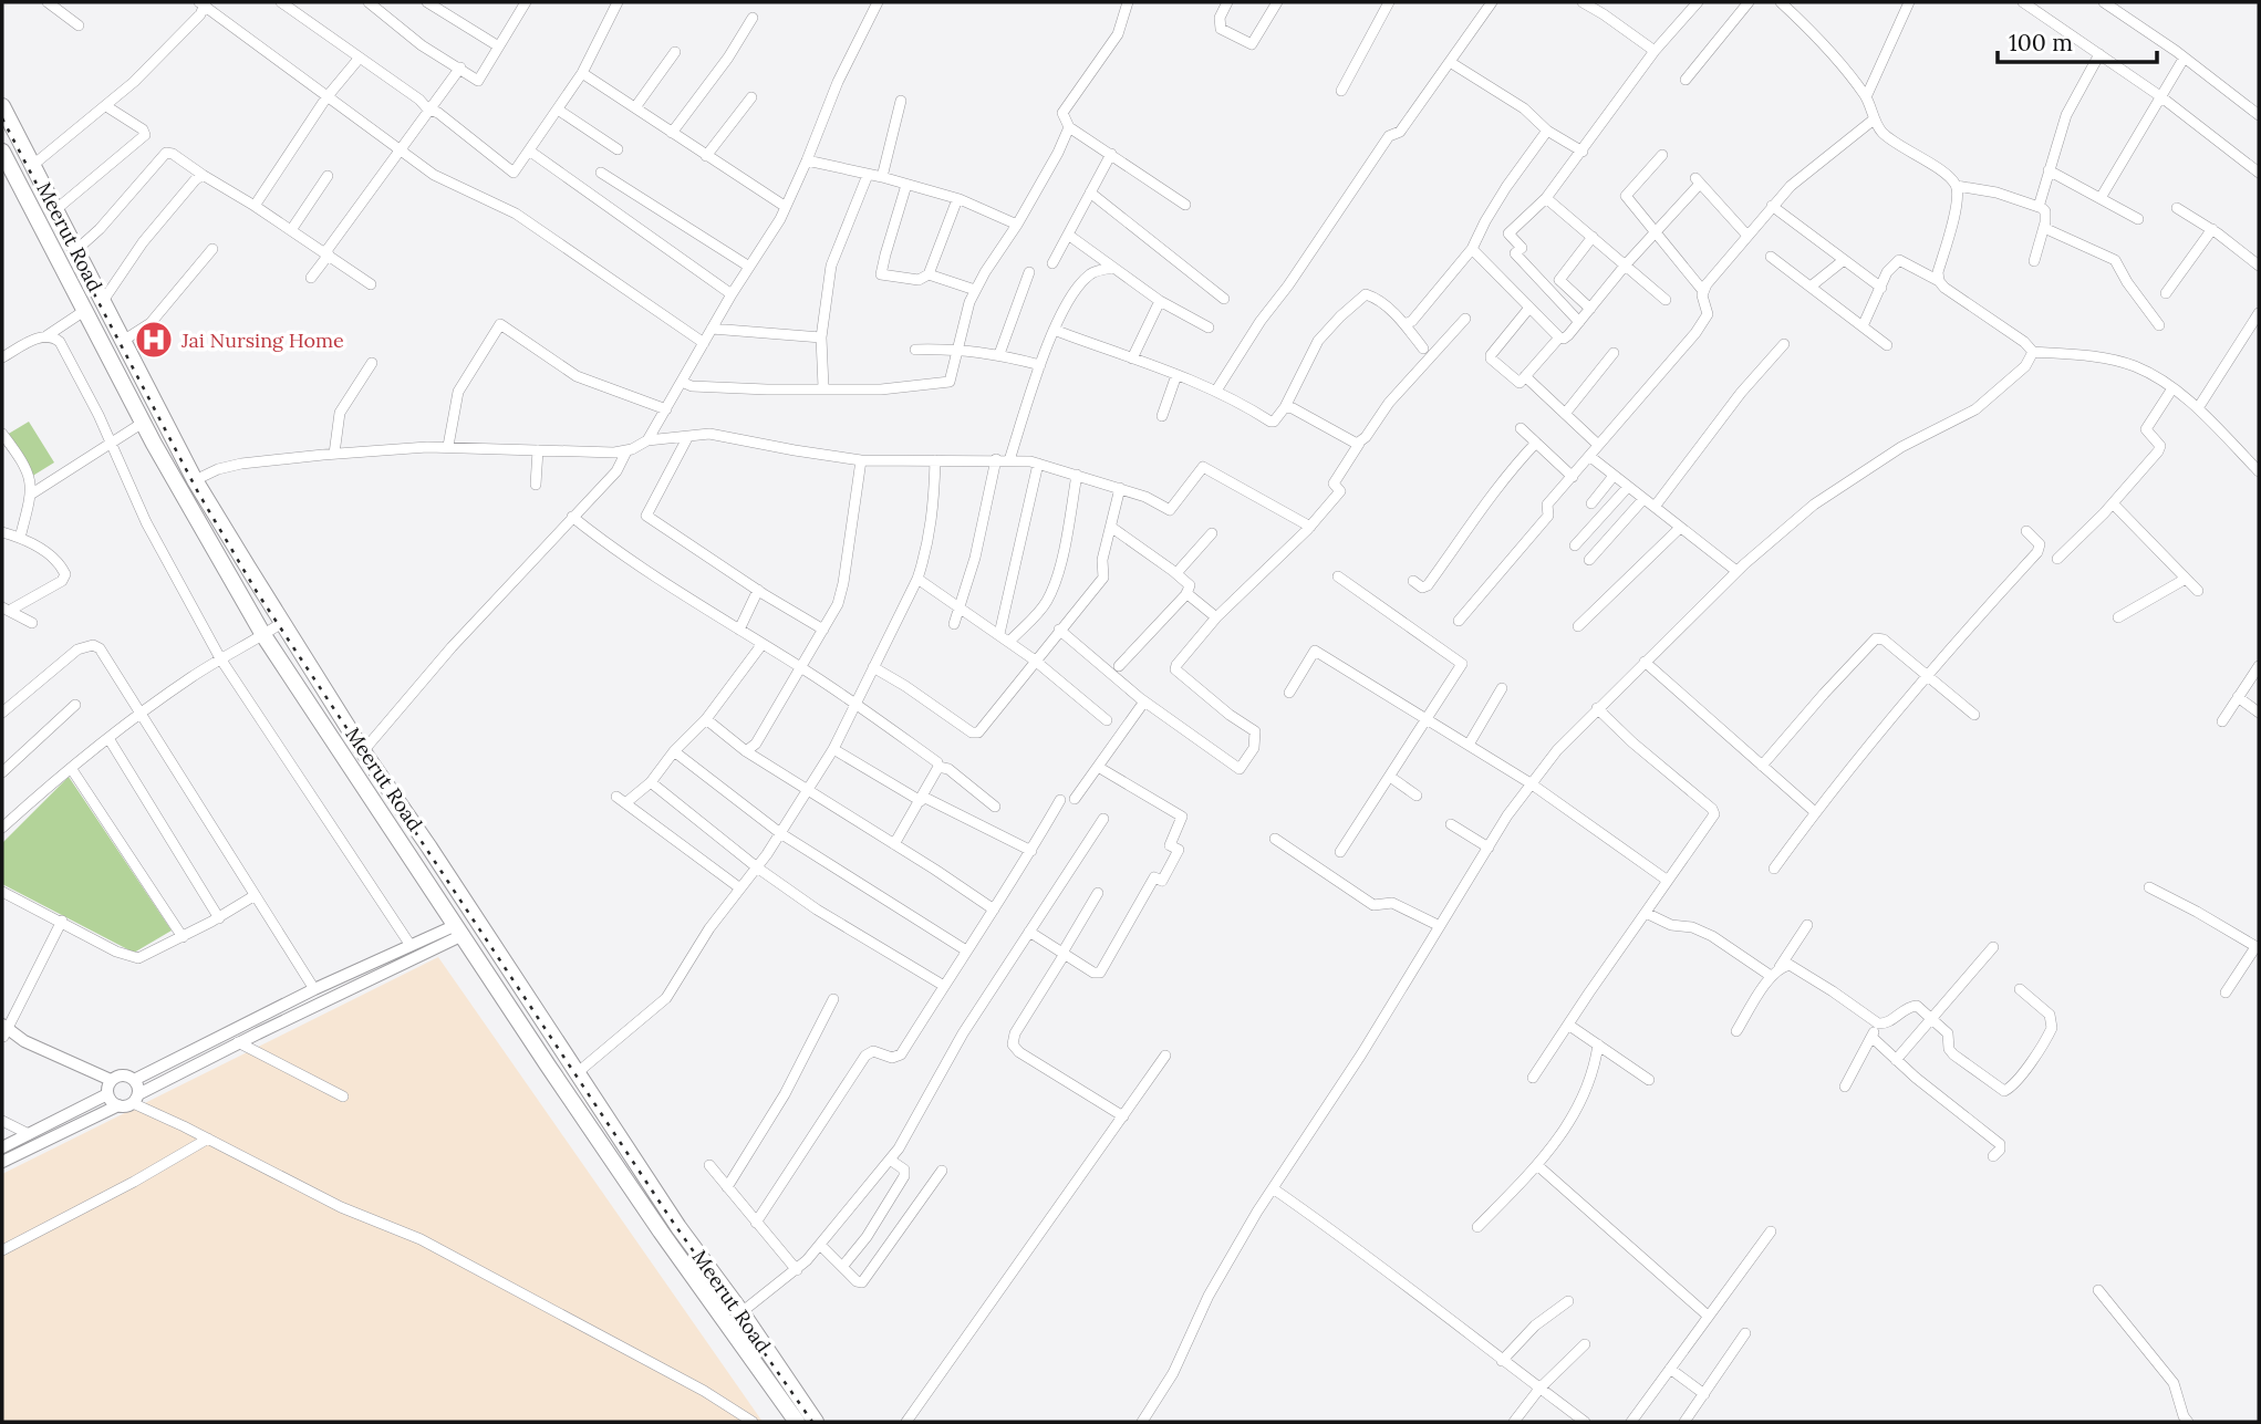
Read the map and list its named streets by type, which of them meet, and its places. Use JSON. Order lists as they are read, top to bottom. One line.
{"streets":{"main road":["Meerut Road"]},"places":{"hospital":["Jai Nursing Home"]},"scale_bar":"100 m"}
